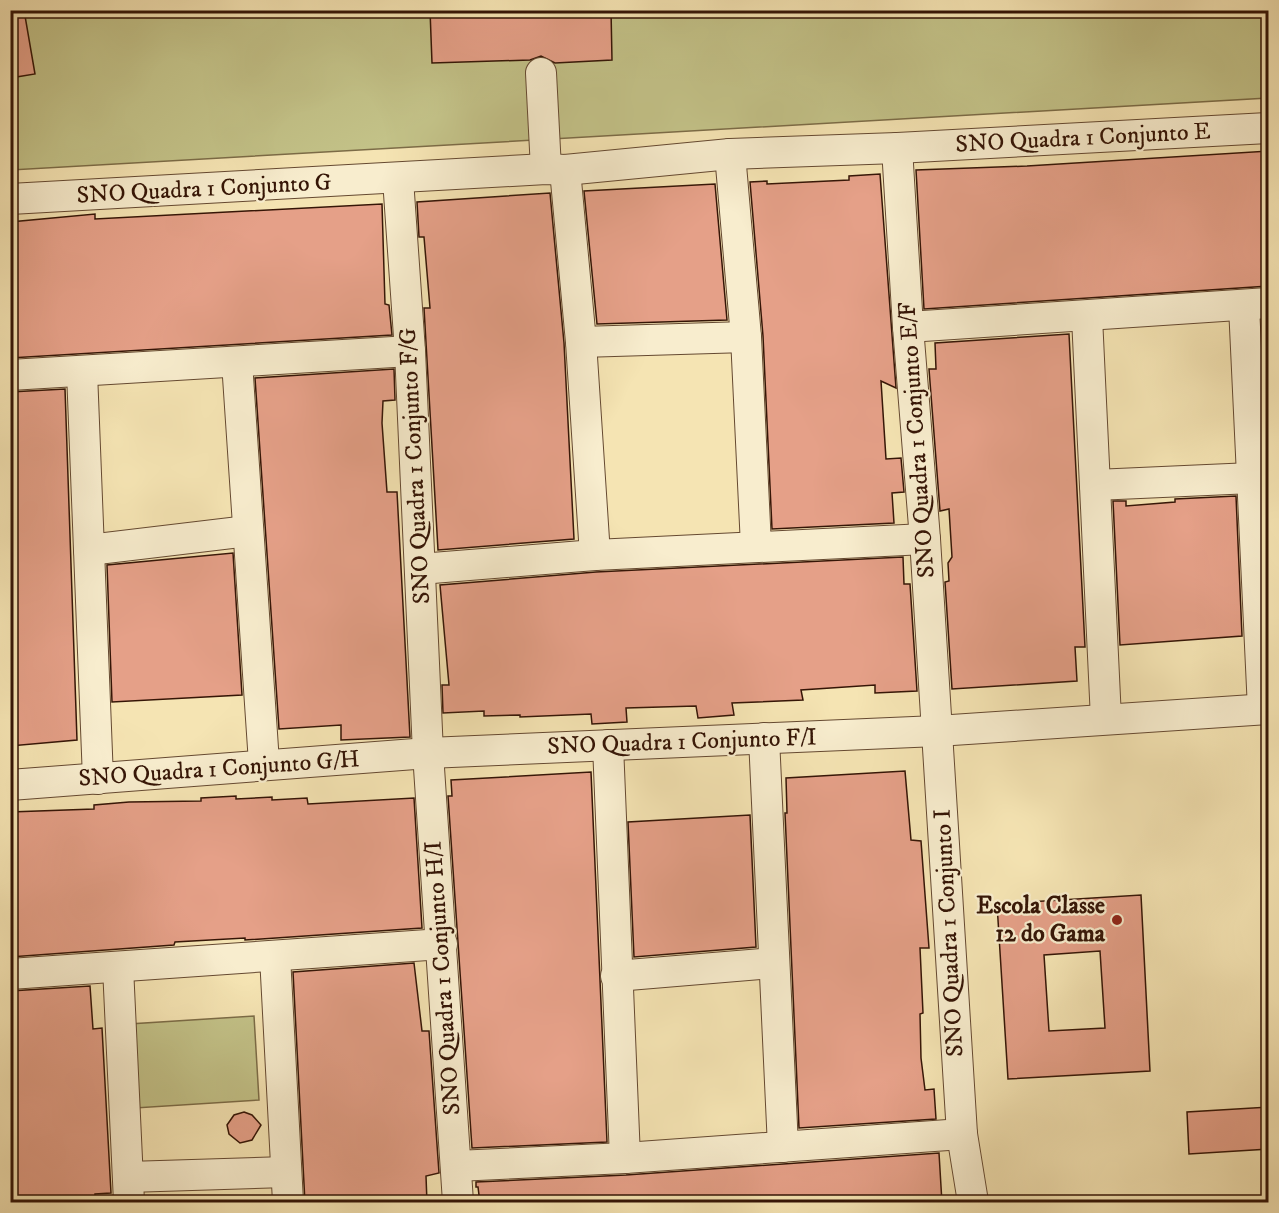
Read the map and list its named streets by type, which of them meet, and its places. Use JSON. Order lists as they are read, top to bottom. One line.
{"streets":{"street":["SNO Quadra 1 Conjunto E","SNO Quadra 1 Conjunto G","SNO Quadra 1 Conjunto E/F","SNO Quadra 1 Conjunto F/G","SNO Quadra 1 Conjunto F/I","SNO Quadra 1 Conjunto G/H","SNO Quadra 1 Conjunto I","SNO Quadra 1 Conjunto H/I"]},"crossings":[["SNO Quadra 1 Conjunto E","SNO Quadra 1 Conjunto G"],["SNO Quadra 1 Conjunto E","SNO Quadra 1 Conjunto E/F"],["SNO Quadra 1 Conjunto G","SNO Quadra 1 Conjunto F/G"],["SNO Quadra 1 Conjunto E/F","SNO Quadra 1 Conjunto F/I"],["SNO Quadra 1 Conjunto E/F","SNO Quadra 1 Conjunto I"],["SNO Quadra 1 Conjunto F/G","SNO Quadra 1 Conjunto F/I"],["SNO Quadra 1 Conjunto F/G","SNO Quadra 1 Conjunto G/H"],["SNO Quadra 1 Conjunto F/G","SNO Quadra 1 Conjunto H/I"],["SNO Quadra 1 Conjunto F/I","SNO Quadra 1 Conjunto G/H"],["SNO Quadra 1 Conjunto F/I","SNO Quadra 1 Conjunto I"],["SNO Quadra 1 Conjunto F/I","SNO Quadra 1 Conjunto H/I"],["SNO Quadra 1 Conjunto G/H","SNO Quadra 1 Conjunto H/I"]],"places":["Escola Classe 12 do Gama"]}
